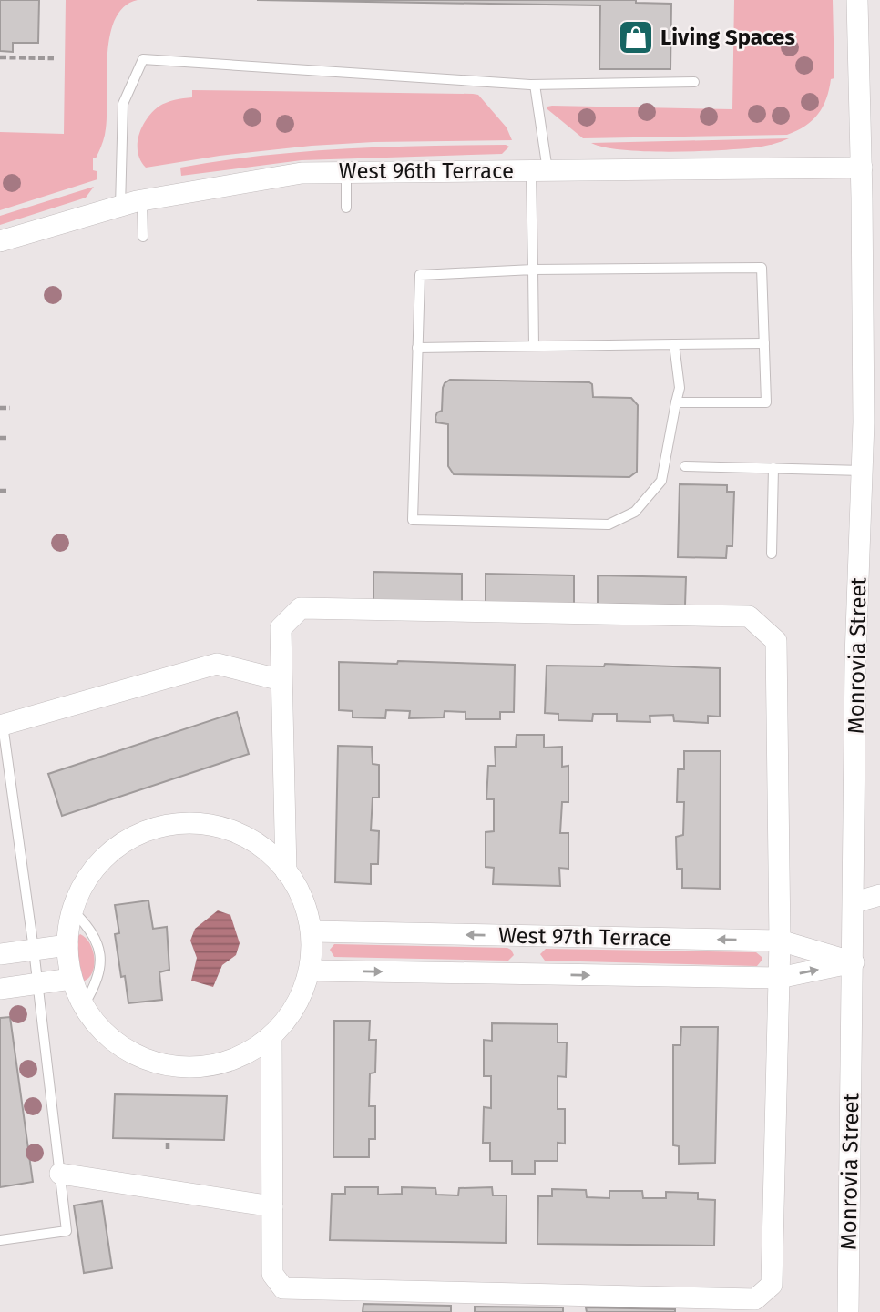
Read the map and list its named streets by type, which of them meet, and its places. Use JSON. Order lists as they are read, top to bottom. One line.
{"streets":{"street":["West 96th Terrace","Monrovia Street","West 97th Terrace"]},"crossings":[["West 96th Terrace","Monrovia Street"],["Monrovia Street","West 97th Terrace"]],"places":{"shop":["Living Spaces"]}}
